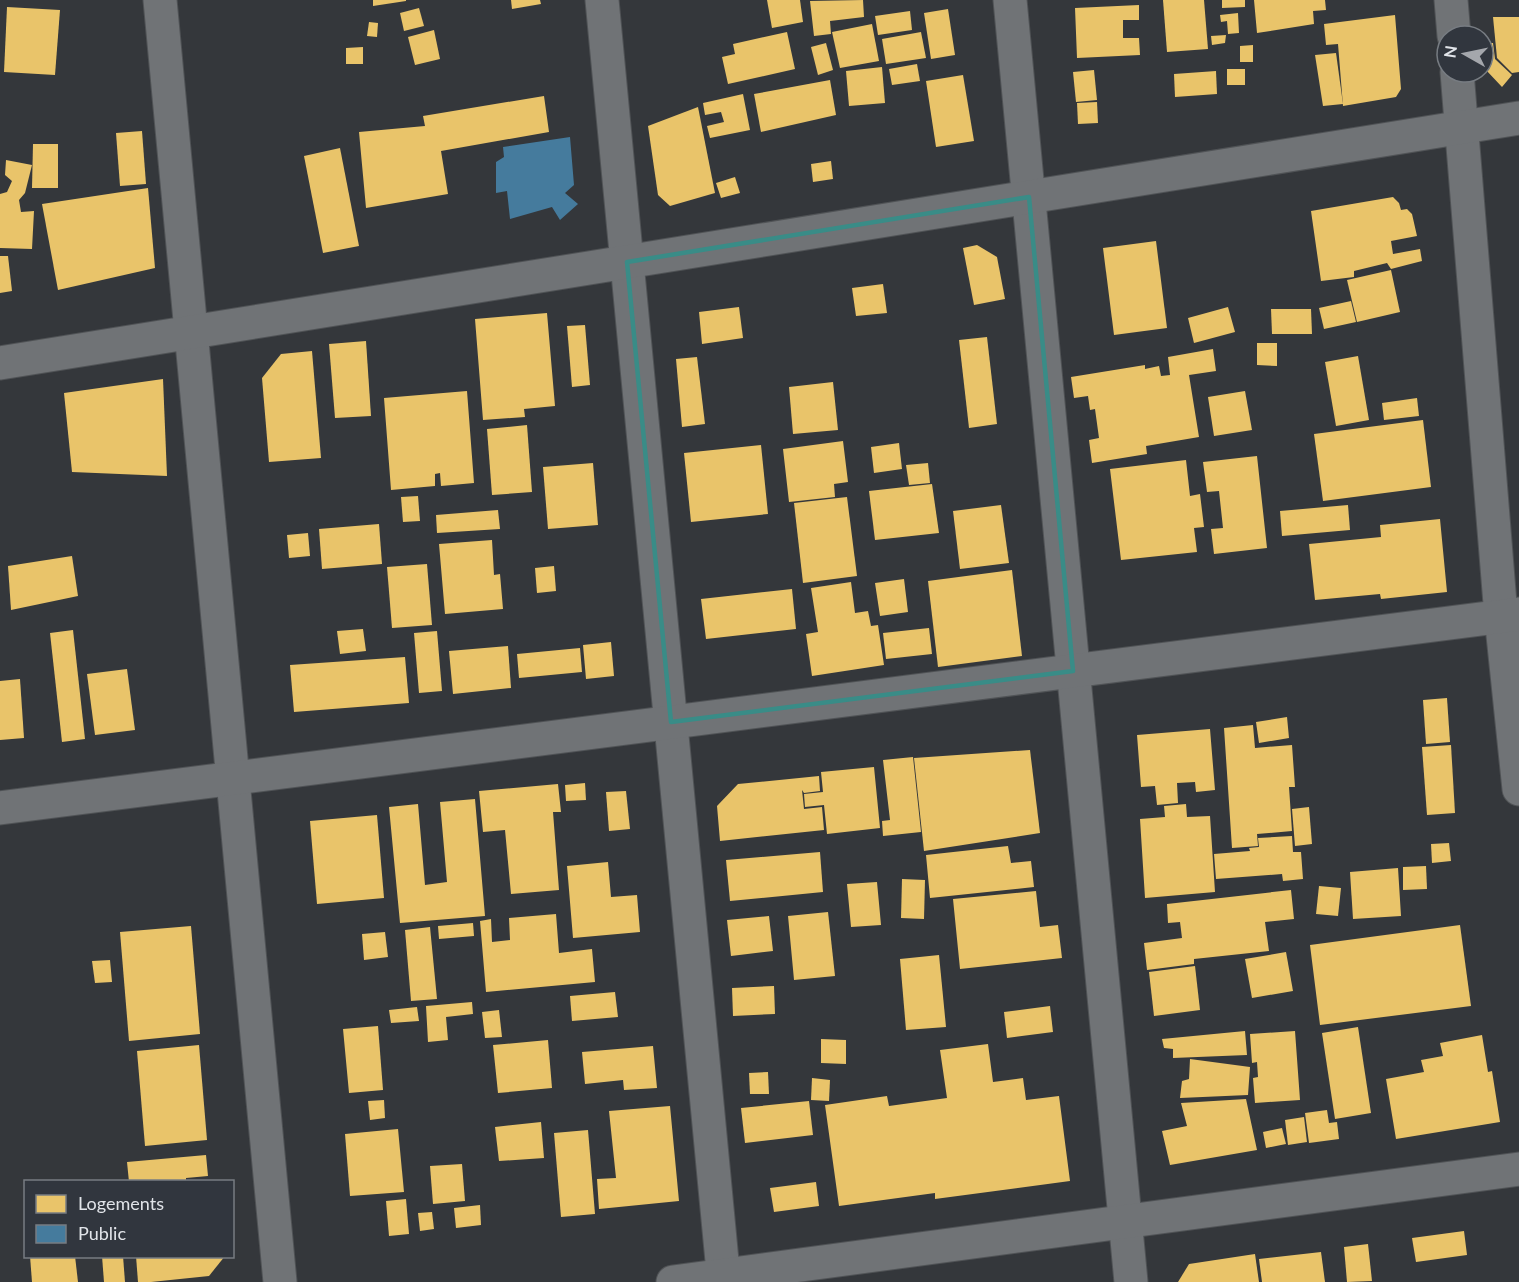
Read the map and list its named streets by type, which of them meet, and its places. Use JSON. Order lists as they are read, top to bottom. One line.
{"legend":["Logements","Public"],"north":"left"}
